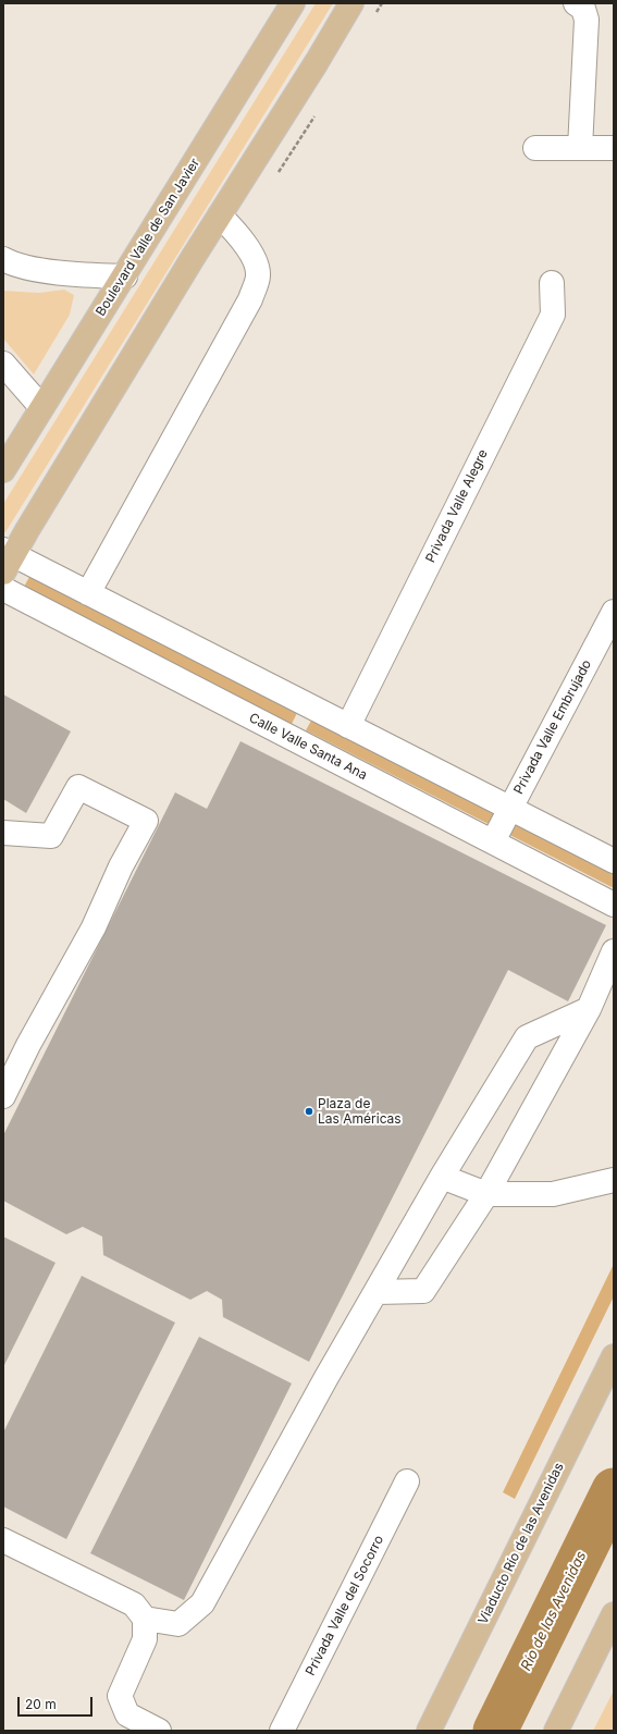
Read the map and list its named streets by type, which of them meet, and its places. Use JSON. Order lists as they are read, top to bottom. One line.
{"streets":{"main road":["Boulevard Valle de San Javier","Viaducto Río de las Avenidas"],"street":["Privada Valle Alegre","Privada Valle Embrujado","Calle Valle Santa Ana","Privada Valle del Socorro"]},"crossings":[["Privada Valle Embrujado","Calle Valle Santa Ana"]],"water":["Río de las Avenidas"],"places":["Plaza de Las Américas"],"scale_bar":"20 m"}
